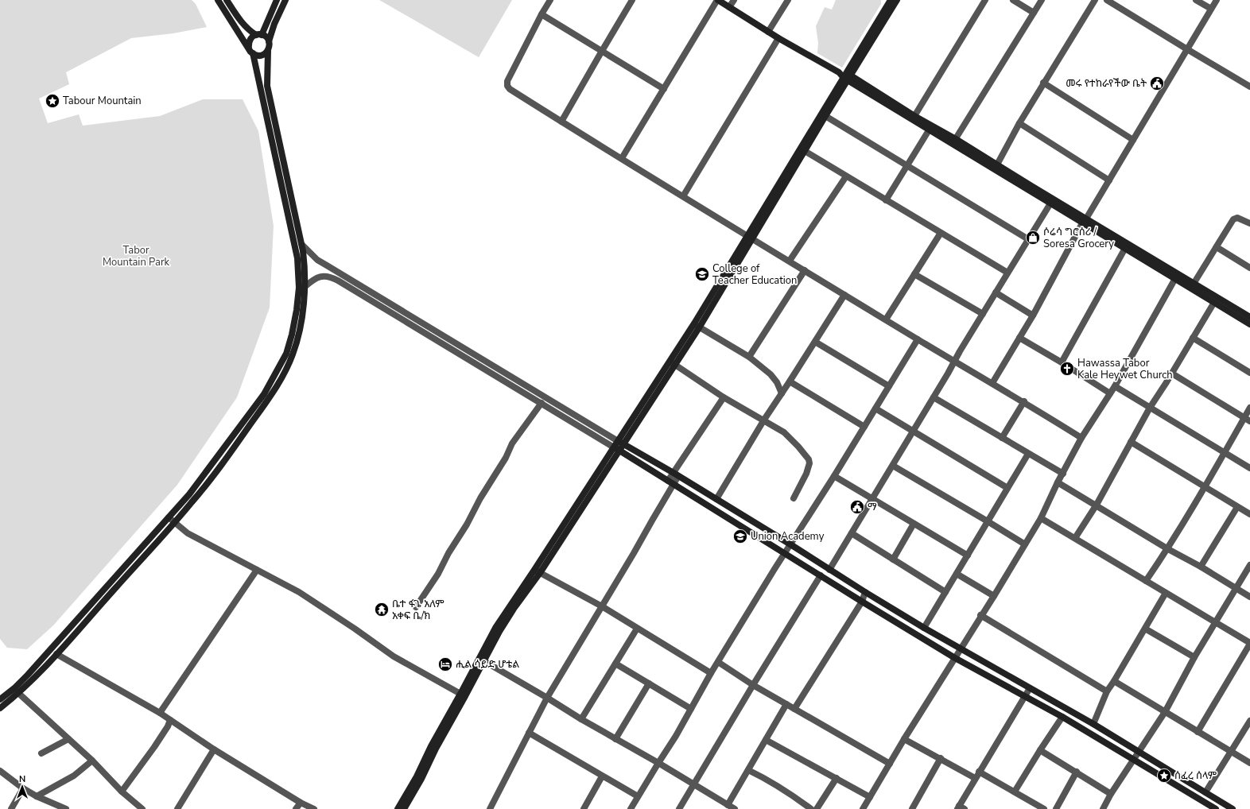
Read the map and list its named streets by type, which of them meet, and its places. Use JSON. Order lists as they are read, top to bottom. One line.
{"parks":["Tabor Mountain Park"],"places":{"public building":["መሩ የተከራየችው ቤት","ማ"],"place":["Tabour Mountain","ሰፈረ ሰላም"],"shop":["ሶሬሳ ግሮሰሪ / Soresa Grocery"],"school or university":["College of Teacher Education","Union Academy"],"church":["Hawassa Tabor Kale Heywet Church"],"temple":["ቤተ ፋጌ አለም አቀፍ ቤ/ክ"],"hotel":["ሒል ሳይድ ሆቴል"]},"north":"top"}
